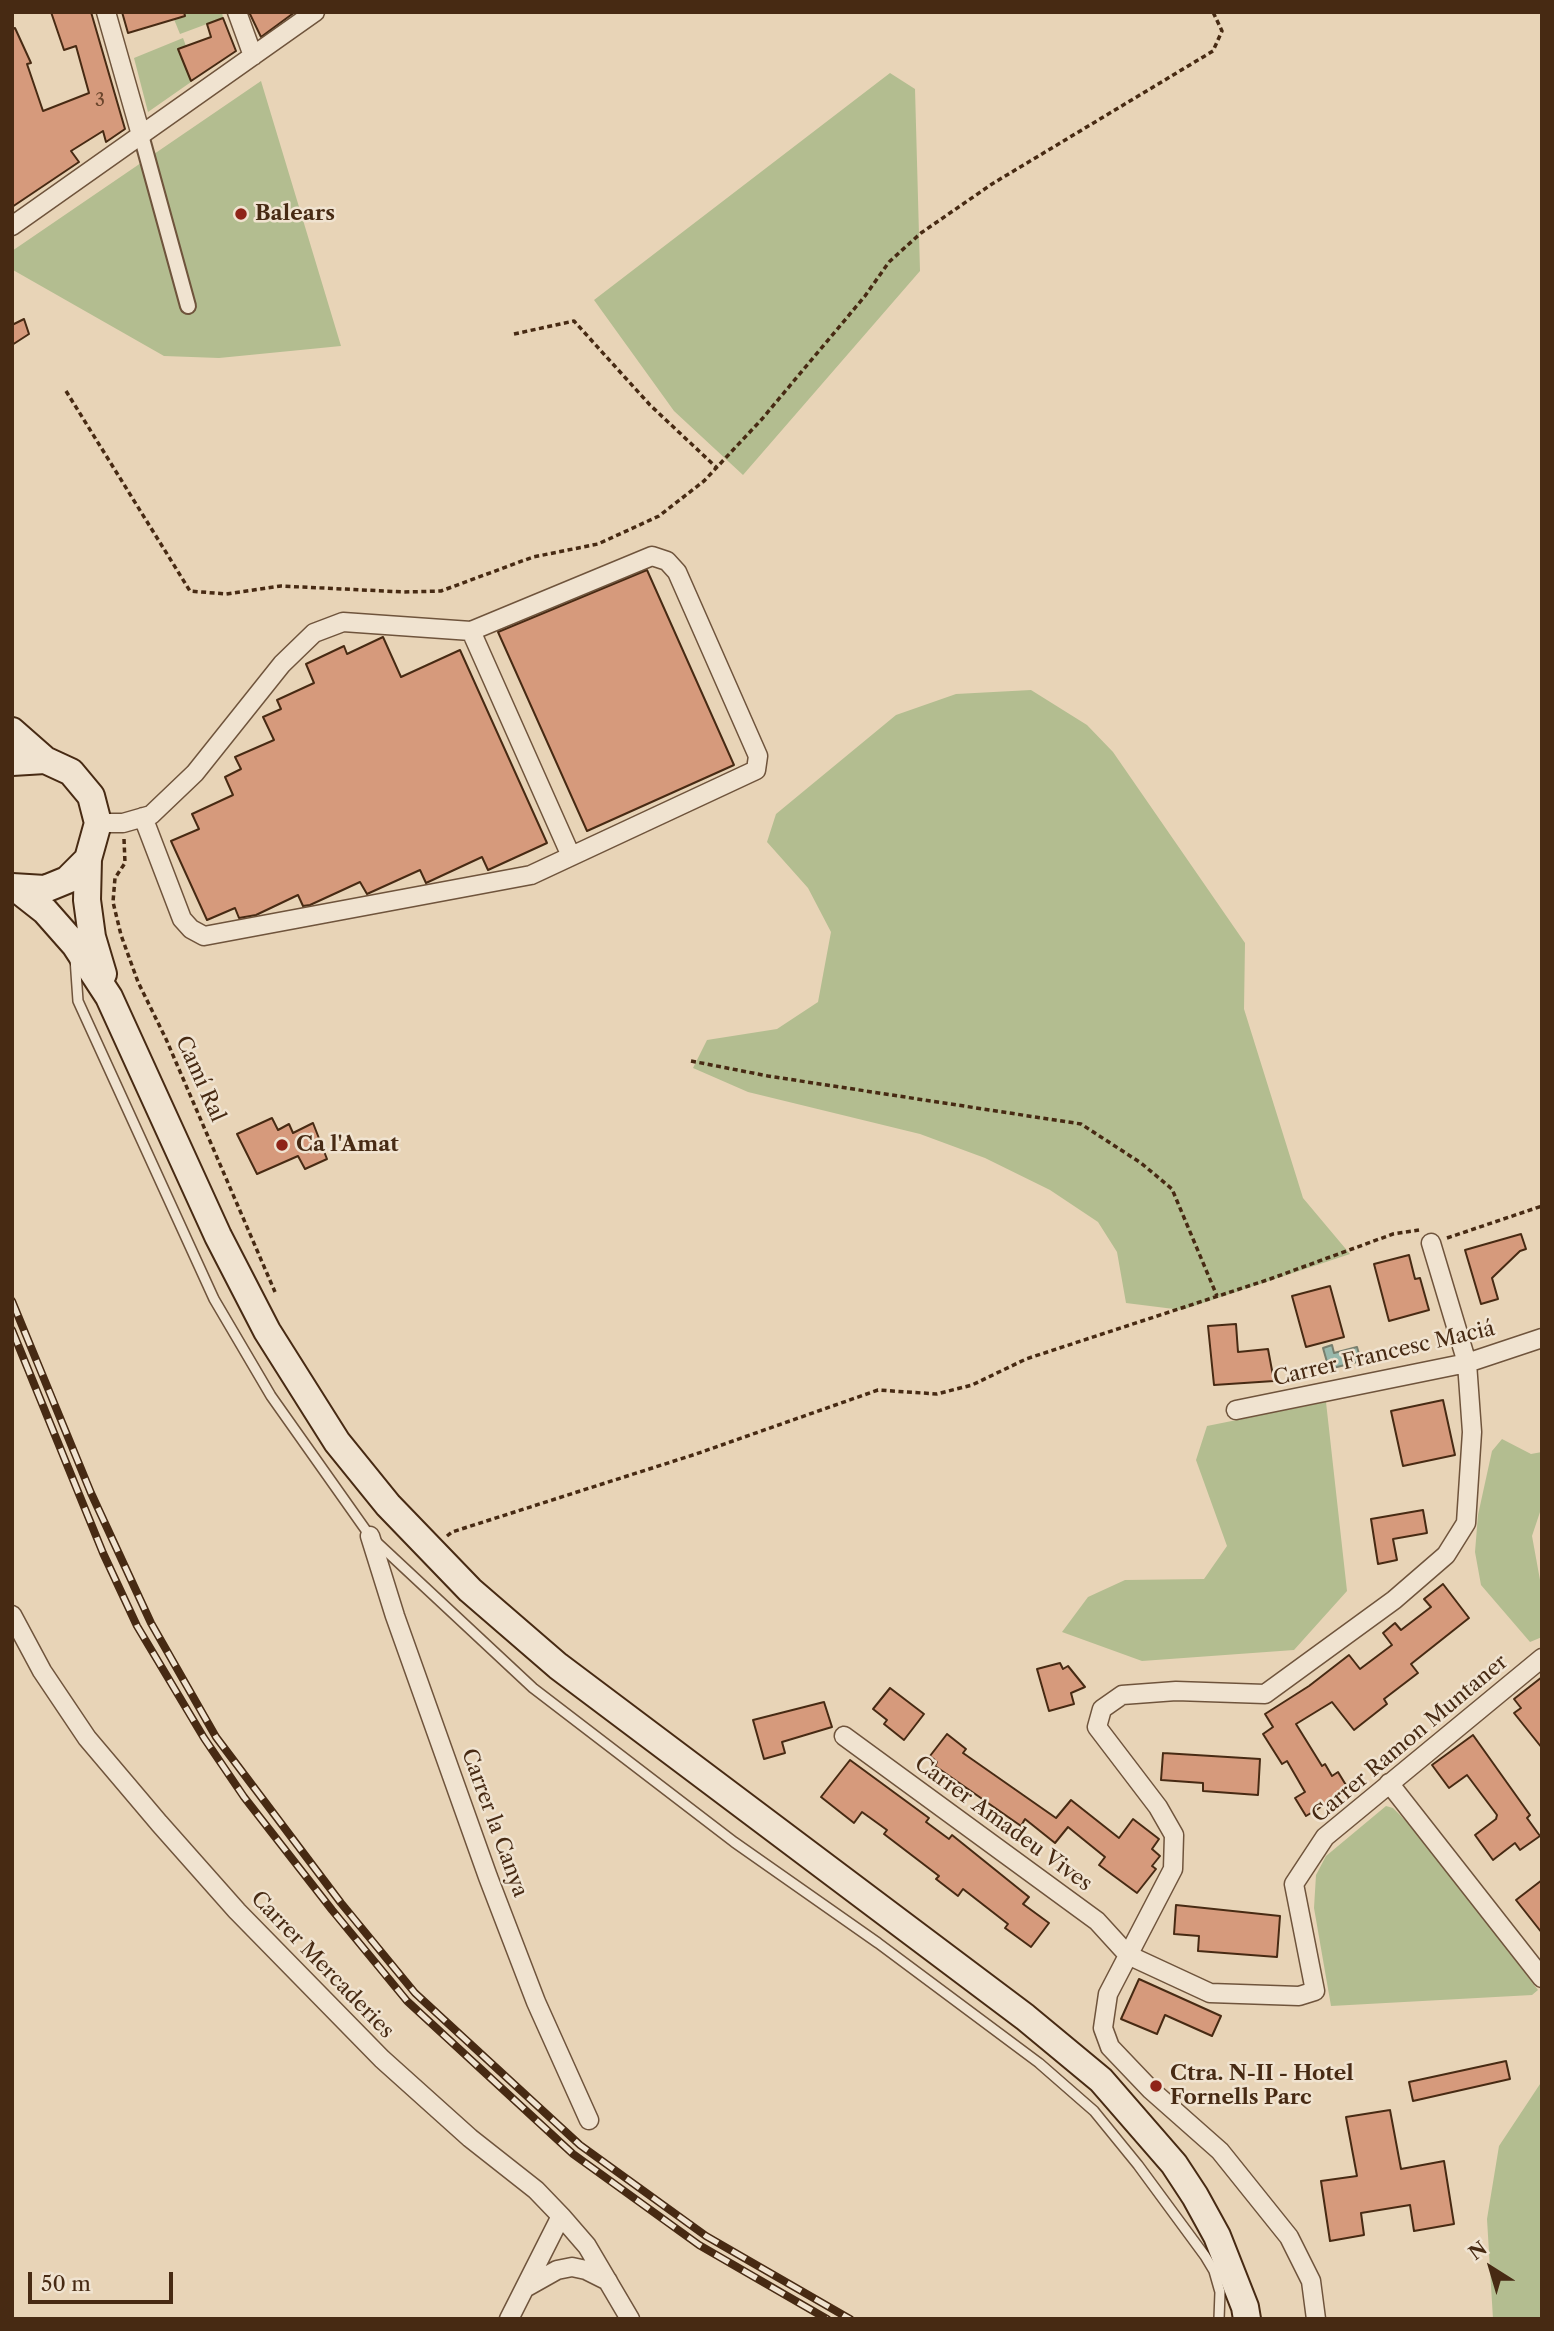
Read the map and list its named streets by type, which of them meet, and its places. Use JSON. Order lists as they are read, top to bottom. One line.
{"streets":{"street":["Carrer Francesc Maciá","Carrer Ramon Muntaner","Carrer la Canya","Carrer Amadeu Vives","Carrer Mercaderies"],"path":["Camí Ral"]},"crossings":[["Carrer Ramon Muntaner","Carrer Amadeu Vives"]],"places":["Balears","Ca l'Amat","Ctra. N-II - Hotel Fornells Parc"],"house_numbers":["3"],"scale_bar":"50 m","north":"top left"}
